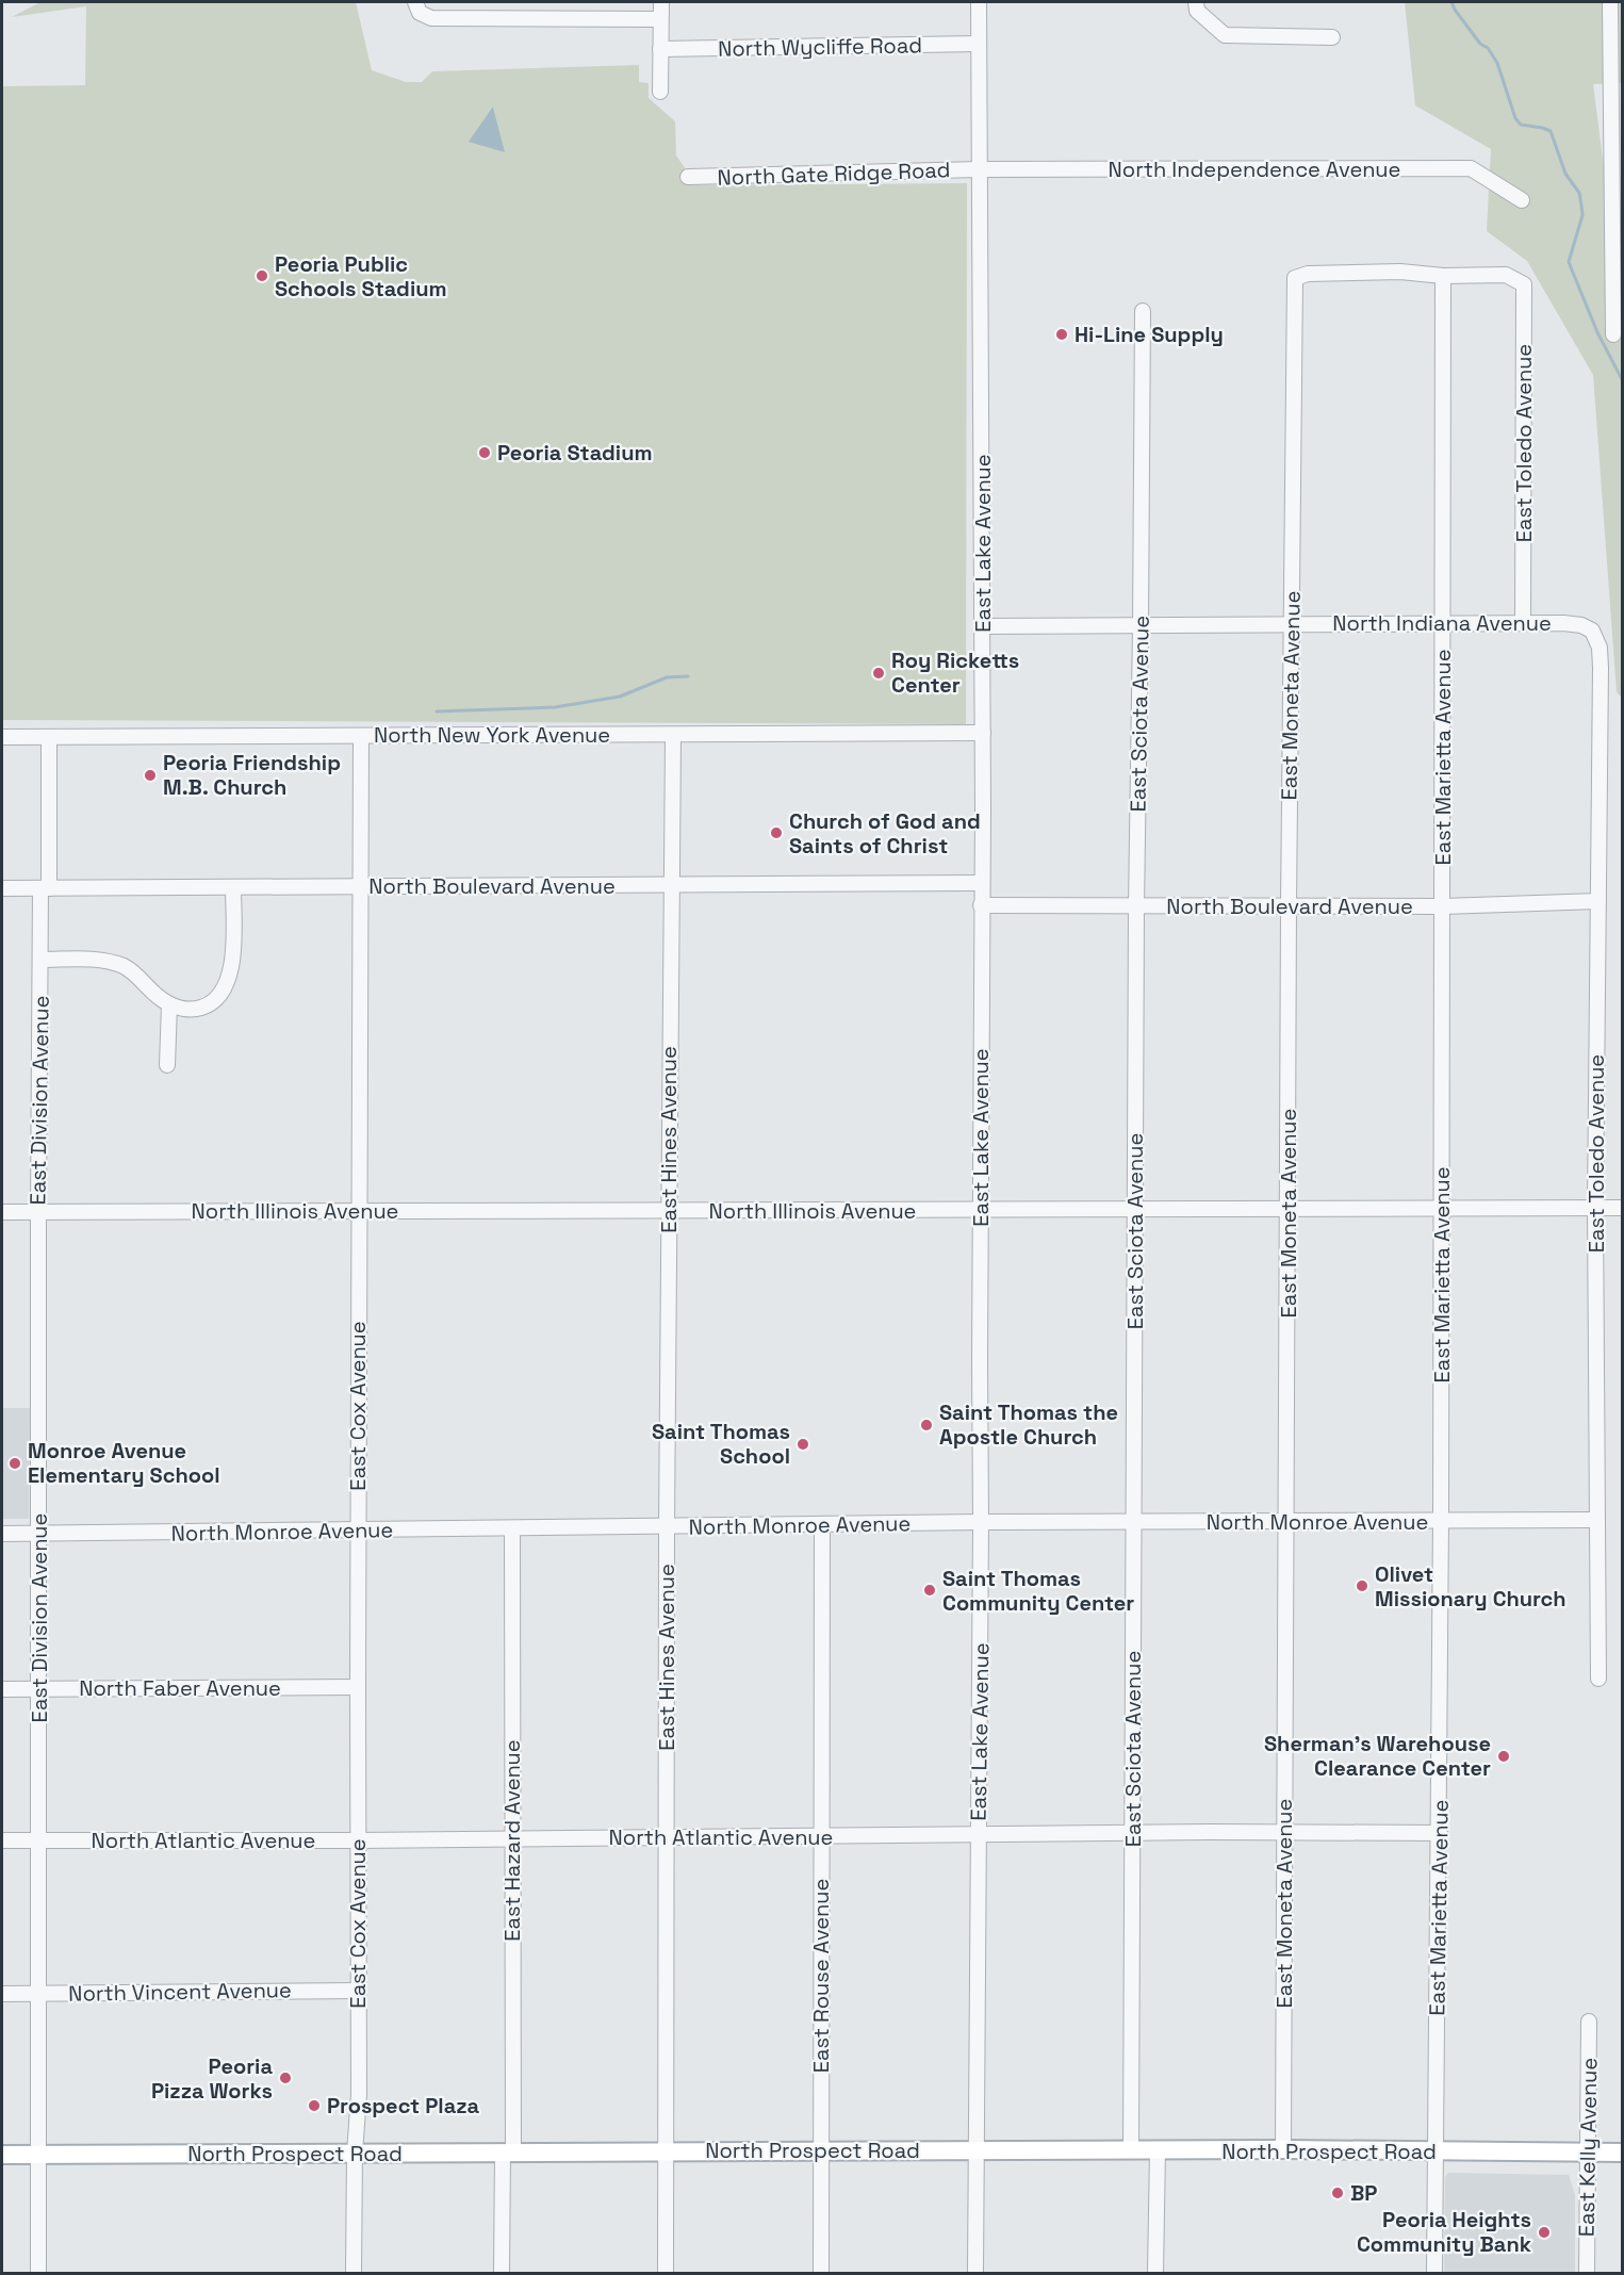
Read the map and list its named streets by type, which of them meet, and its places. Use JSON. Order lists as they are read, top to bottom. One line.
{"streets":{"main road":["North Prospect Road"],"street":["North Wycliffe Road","North Independence Avenue","North Gate Ridge Road","East Toledo Avenue","East Lake Avenue","North Indiana Avenue","East Moneta Avenue","East Sciota Avenue","North New York Avenue","East Marietta Avenue","North Boulevard Avenue","East Division Avenue","East Hines Avenue","North Illinois Avenue","East Cox Avenue","North Monroe Avenue","North Faber Avenue","North Atlantic Avenue","East Hazard Avenue","East Rouse Avenue","North Vincent Avenue","East Kelly Avenue"]},"crossings":[["North Wycliffe Road","East Lake Avenue"],["North Independence Avenue","North Gate Ridge Road"],["North Independence Avenue","East Lake Avenue"],["North Gate Ridge Road","East Lake Avenue"],["East Toledo Avenue","North Indiana Avenue"],["East Toledo Avenue","East Moneta Avenue"],["East Toledo Avenue","East Marietta Avenue"],["East Toledo Avenue","North Boulevard Avenue"],["East Toledo Avenue","North Illinois Avenue"],["East Toledo Avenue","North Monroe Avenue"],["East Lake Avenue","North Indiana Avenue"],["East Lake Avenue","North New York Avenue"],["East Lake Avenue","North Boulevard Avenue"],["East Lake Avenue","North Illinois Avenue"],["East Lake Avenue","North Monroe Avenue"],["East Lake Avenue","North Atlantic Avenue"],["East Lake Avenue","North Prospect Road"],["North Indiana Avenue","East Moneta Avenue"],["North Indiana Avenue","East Sciota Avenue"],["North Indiana Avenue","East Marietta Avenue"],["East Moneta Avenue","East Marietta Avenue"],["East Moneta Avenue","North Boulevard Avenue"],["East Moneta Avenue","North Illinois Avenue"],["East Moneta Avenue","North Monroe Avenue"],["East Moneta Avenue","North Atlantic Avenue"],["East Moneta Avenue","North Prospect Road"],["East Sciota Avenue","North Boulevard Avenue"],["East Sciota Avenue","North Illinois Avenue"],["East Sciota Avenue","North Monroe Avenue"],["East Sciota Avenue","North Atlantic Avenue"],["East Sciota Avenue","North Prospect Road"],["North New York Avenue","East Division Avenue"],["North New York Avenue","East Hines Avenue"],["North New York Avenue","East Cox Avenue"],["East Marietta Avenue","North Boulevard Avenue"],["East Marietta Avenue","North Illinois Avenue"],["East Marietta Avenue","North Monroe Avenue"],["East Marietta Avenue","North Atlantic Avenue"],["East Marietta Avenue","North Prospect Road"],["North Boulevard Avenue","East Division Avenue"],["North Boulevard Avenue","East Hines Avenue"],["North Boulevard Avenue","East Cox Avenue"],["East Division Avenue","North Illinois Avenue"],["East Division Avenue","North Monroe Avenue"],["East Division Avenue","North Faber Avenue"],["East Division Avenue","North Atlantic Avenue"],["East Division Avenue","North Vincent Avenue"],["East Division Avenue","North Prospect Road"],["East Hines Avenue","North Illinois Avenue"],["East Hines Avenue","North Monroe Avenue"],["East Hines Avenue","North Atlantic Avenue"],["East Hines Avenue","North Prospect Road"],["North Illinois Avenue","East Cox Avenue"],["East Cox Avenue","North Monroe Avenue"],["East Cox Avenue","North Faber Avenue"],["East Cox Avenue","North Atlantic Avenue"],["East Cox Avenue","North Vincent Avenue"],["East Cox Avenue","North Prospect Road"],["North Monroe Avenue","East Hazard Avenue"],["North Monroe Avenue","East Rouse Avenue"],["North Atlantic Avenue","East Hazard Avenue"],["North Atlantic Avenue","East Rouse Avenue"],["East Hazard Avenue","North Prospect Road"],["East Rouse Avenue","North Prospect Road"],["East Kelly Avenue","North Prospect Road"]],"places":["Peoria Public Schools Stadium","Hi-Line Supply","Peoria Stadium","Roy Ricketts Center","Peoria Friendship M.B. Church","Church of God and Saints of Christ","Saint Thomas the Apostle Church","Saint Thomas School","Monroe Avenue Elementary School","Olivet Missionary Church","Saint Thomas Community Center","Sherman's Warehouse Clearance Center","Peoria Pizza Works","Prospect Plaza","BP","Peoria Heights Community Bank"]}
